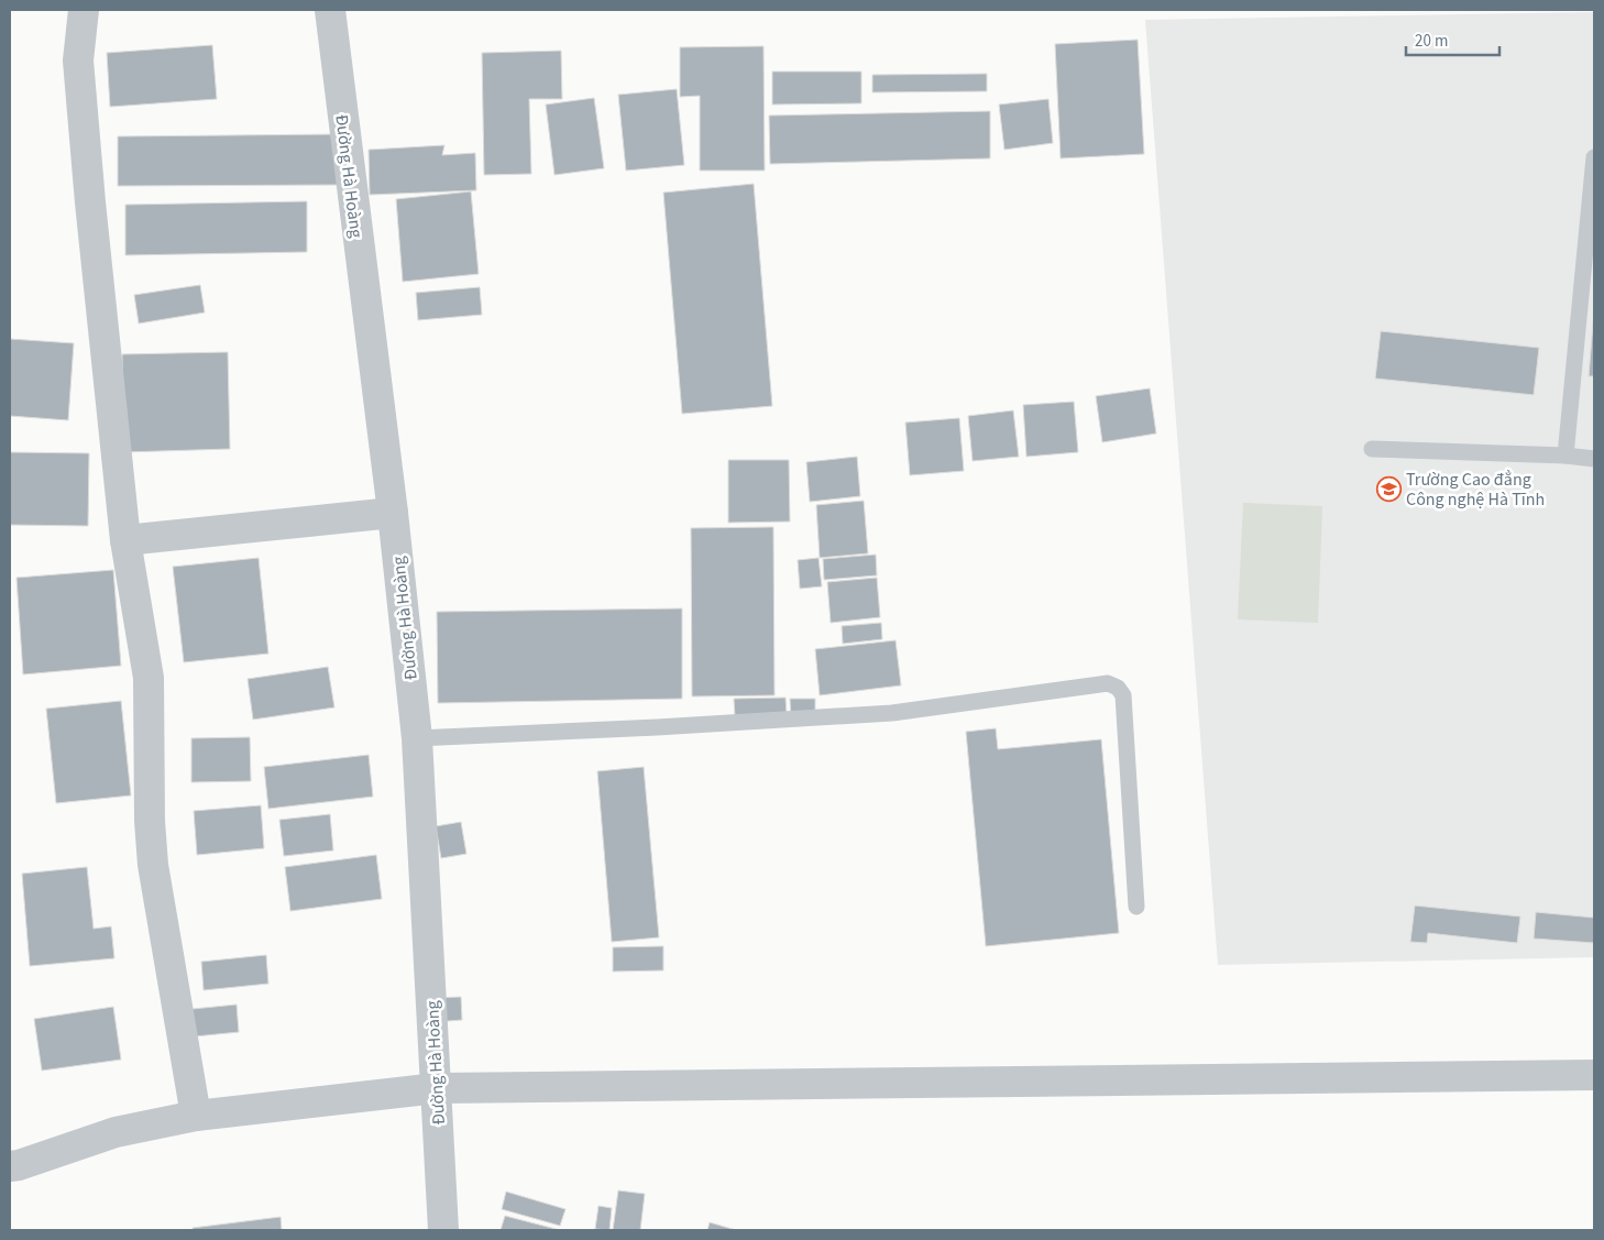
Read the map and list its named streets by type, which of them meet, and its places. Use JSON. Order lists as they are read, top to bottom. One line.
{"streets":{"street":["Đường Hà Hoàng"]},"places":{"school or university":["Trường Cao đẳng Công nghệ Hà Tĩnh"]},"scale_bar":"20 m"}
